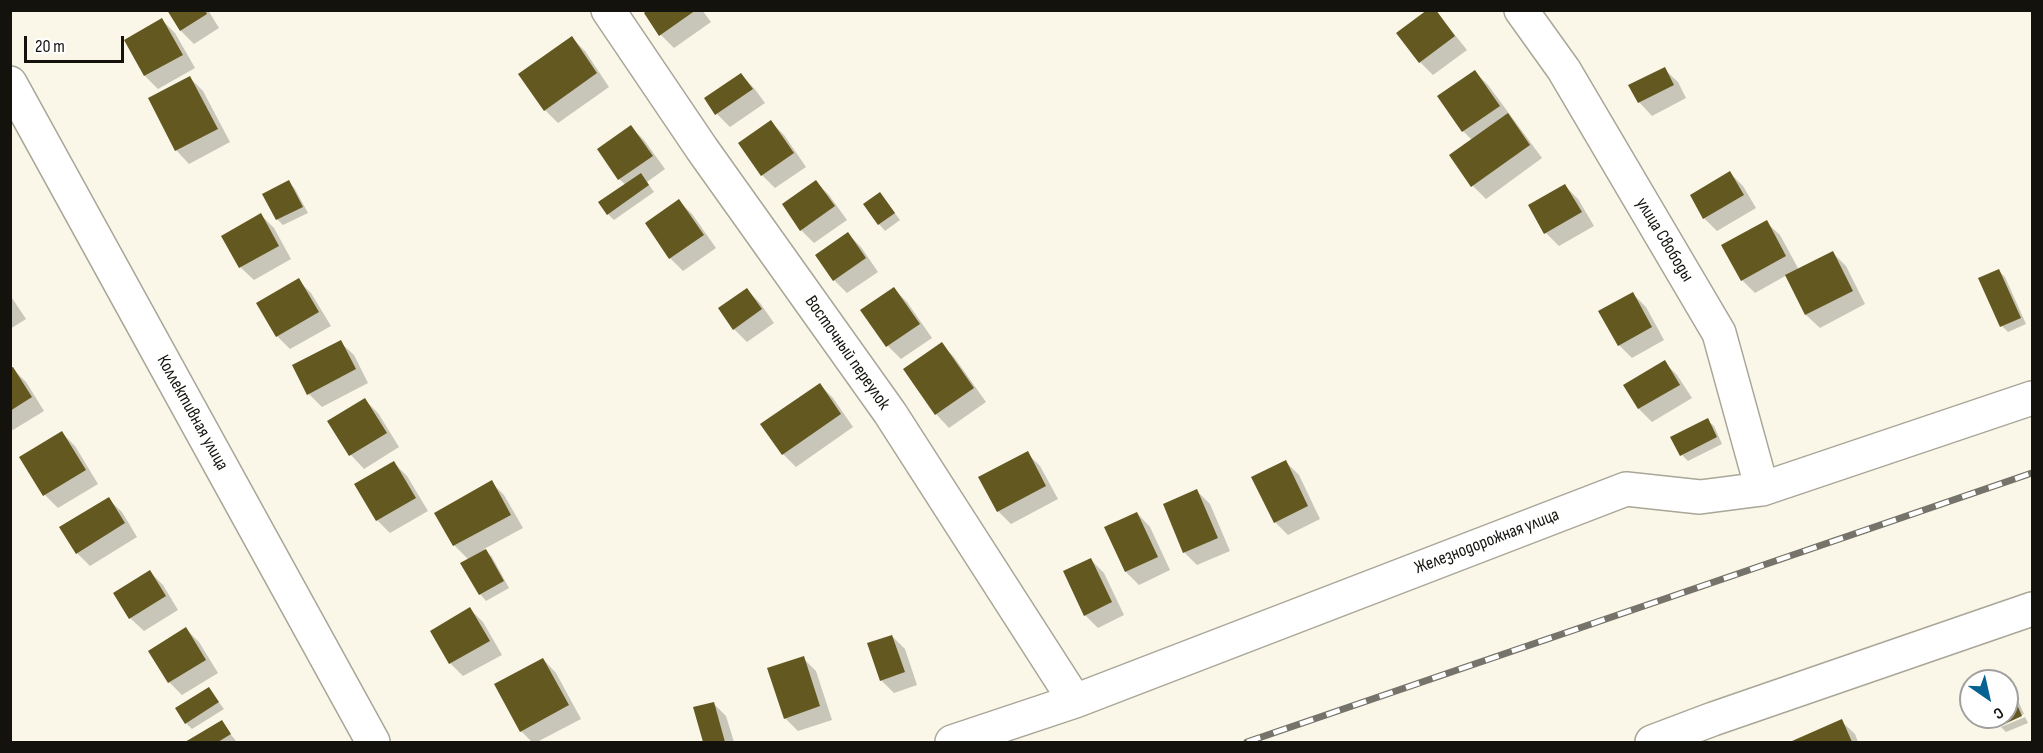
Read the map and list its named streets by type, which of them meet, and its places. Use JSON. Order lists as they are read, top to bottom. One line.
{"streets":{"street":["улица Свободы","Восточный переулок","Коллективная улица","Железнодорожная улица"]},"crossings":[["улица Свободы","Железнодорожная улица"],["Восточный переулок","Железнодорожная улица"]],"scale_bar":"20 m","north":"bottom right"}
